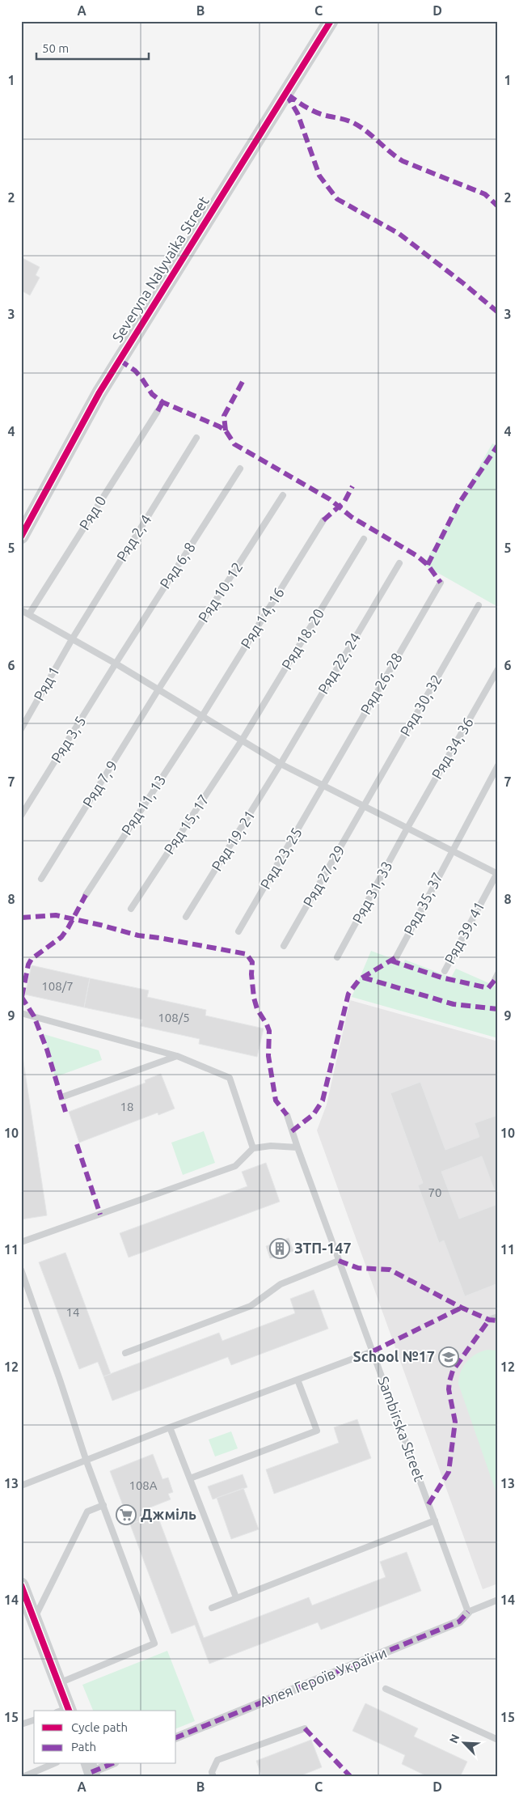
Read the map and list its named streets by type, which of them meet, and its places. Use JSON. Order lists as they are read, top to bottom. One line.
{"streets":{"street":["Severyna Nalyvaika Street","Алея Героїв України"],"lane":["Ряд 0","Ряд 2, 4","Ряд 6, 8","Ряд 10, 12","Ряд 14, 16","Ряд 18, 20","Ряд 22, 24","Ряд 1","Ряд 26, 28","Ряд 30, 32","Ряд 3, 5","Ряд 34, 36","Ряд 7, 9","Ряд 11, 13","Ряд 15, 17","Ряд 19, 21","Ряд 23, 25","Ряд 27, 29","Ряд 31, 33","Ряд 35, 37","Ряд 39, 41","Sambirska Street"]},"crossings":[["Ряд 2, 4","Ряд 1"],["Ряд 6, 8","Ряд 3, 5"],["Ряд 10, 12","Ряд 7, 9"],["Ряд 14, 16","Ряд 11, 13"],["Ряд 18, 20","Ряд 15, 17"],["Ряд 22, 24","Ряд 19, 21"],["Ряд 26, 28","Ряд 23, 25"],["Ряд 30, 32","Ряд 27, 29"],["Ряд 34, 36","Ряд 31, 33"],["Sambirska Street","Алея Героїв України"]],"places":{"building":["ЗТП-147"],"school or university":["School №17"],"supermarket":["Джміль"]},"house_numbers":["108/7","108/5","18","70","14","108А"],"legend":["Cycle path","Path"],"scale_bar":"50 m","north":"top left","grid":{"columns":["A","B","C","D"],"rows":["1","2","3","4","5","6","7","8","9","10","11","12","13","14","15"]}}
